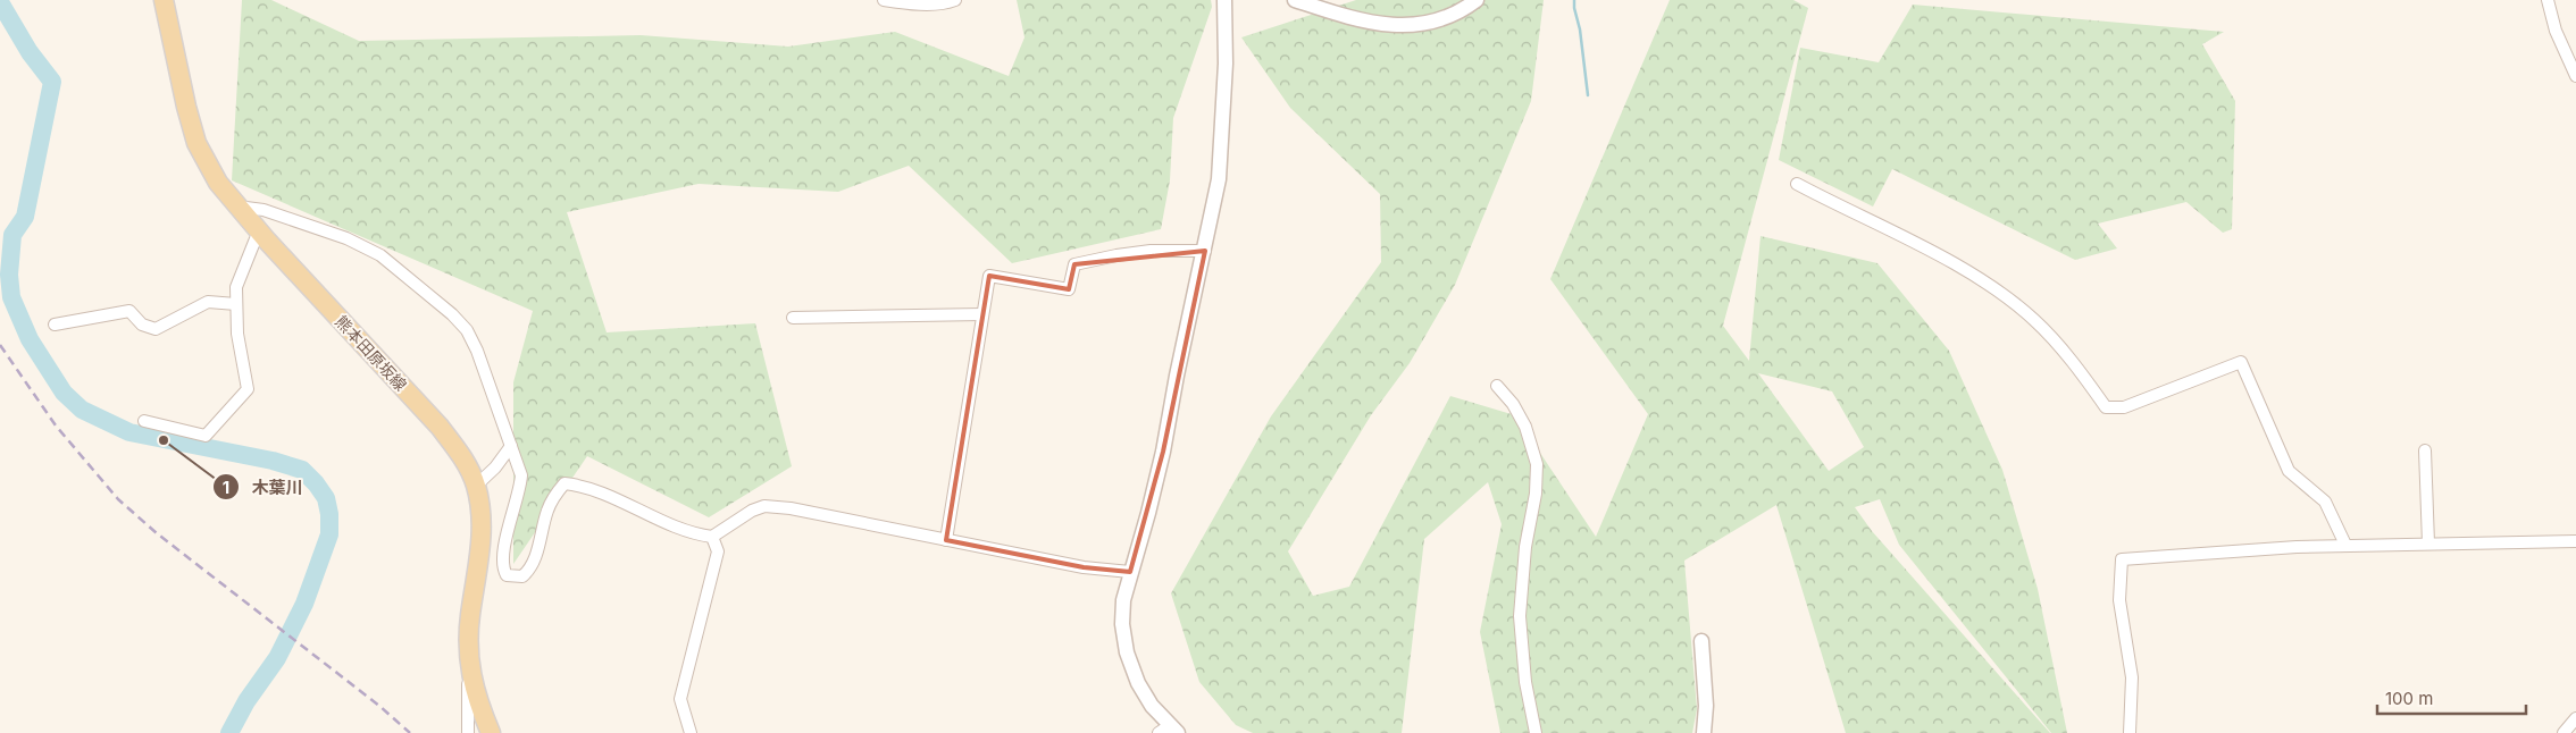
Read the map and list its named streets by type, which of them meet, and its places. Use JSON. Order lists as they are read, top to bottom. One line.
{"streets":{"main road":["熊本田原坂線"]},"places":["木葉川"],"scale_bar":"100 m"}
